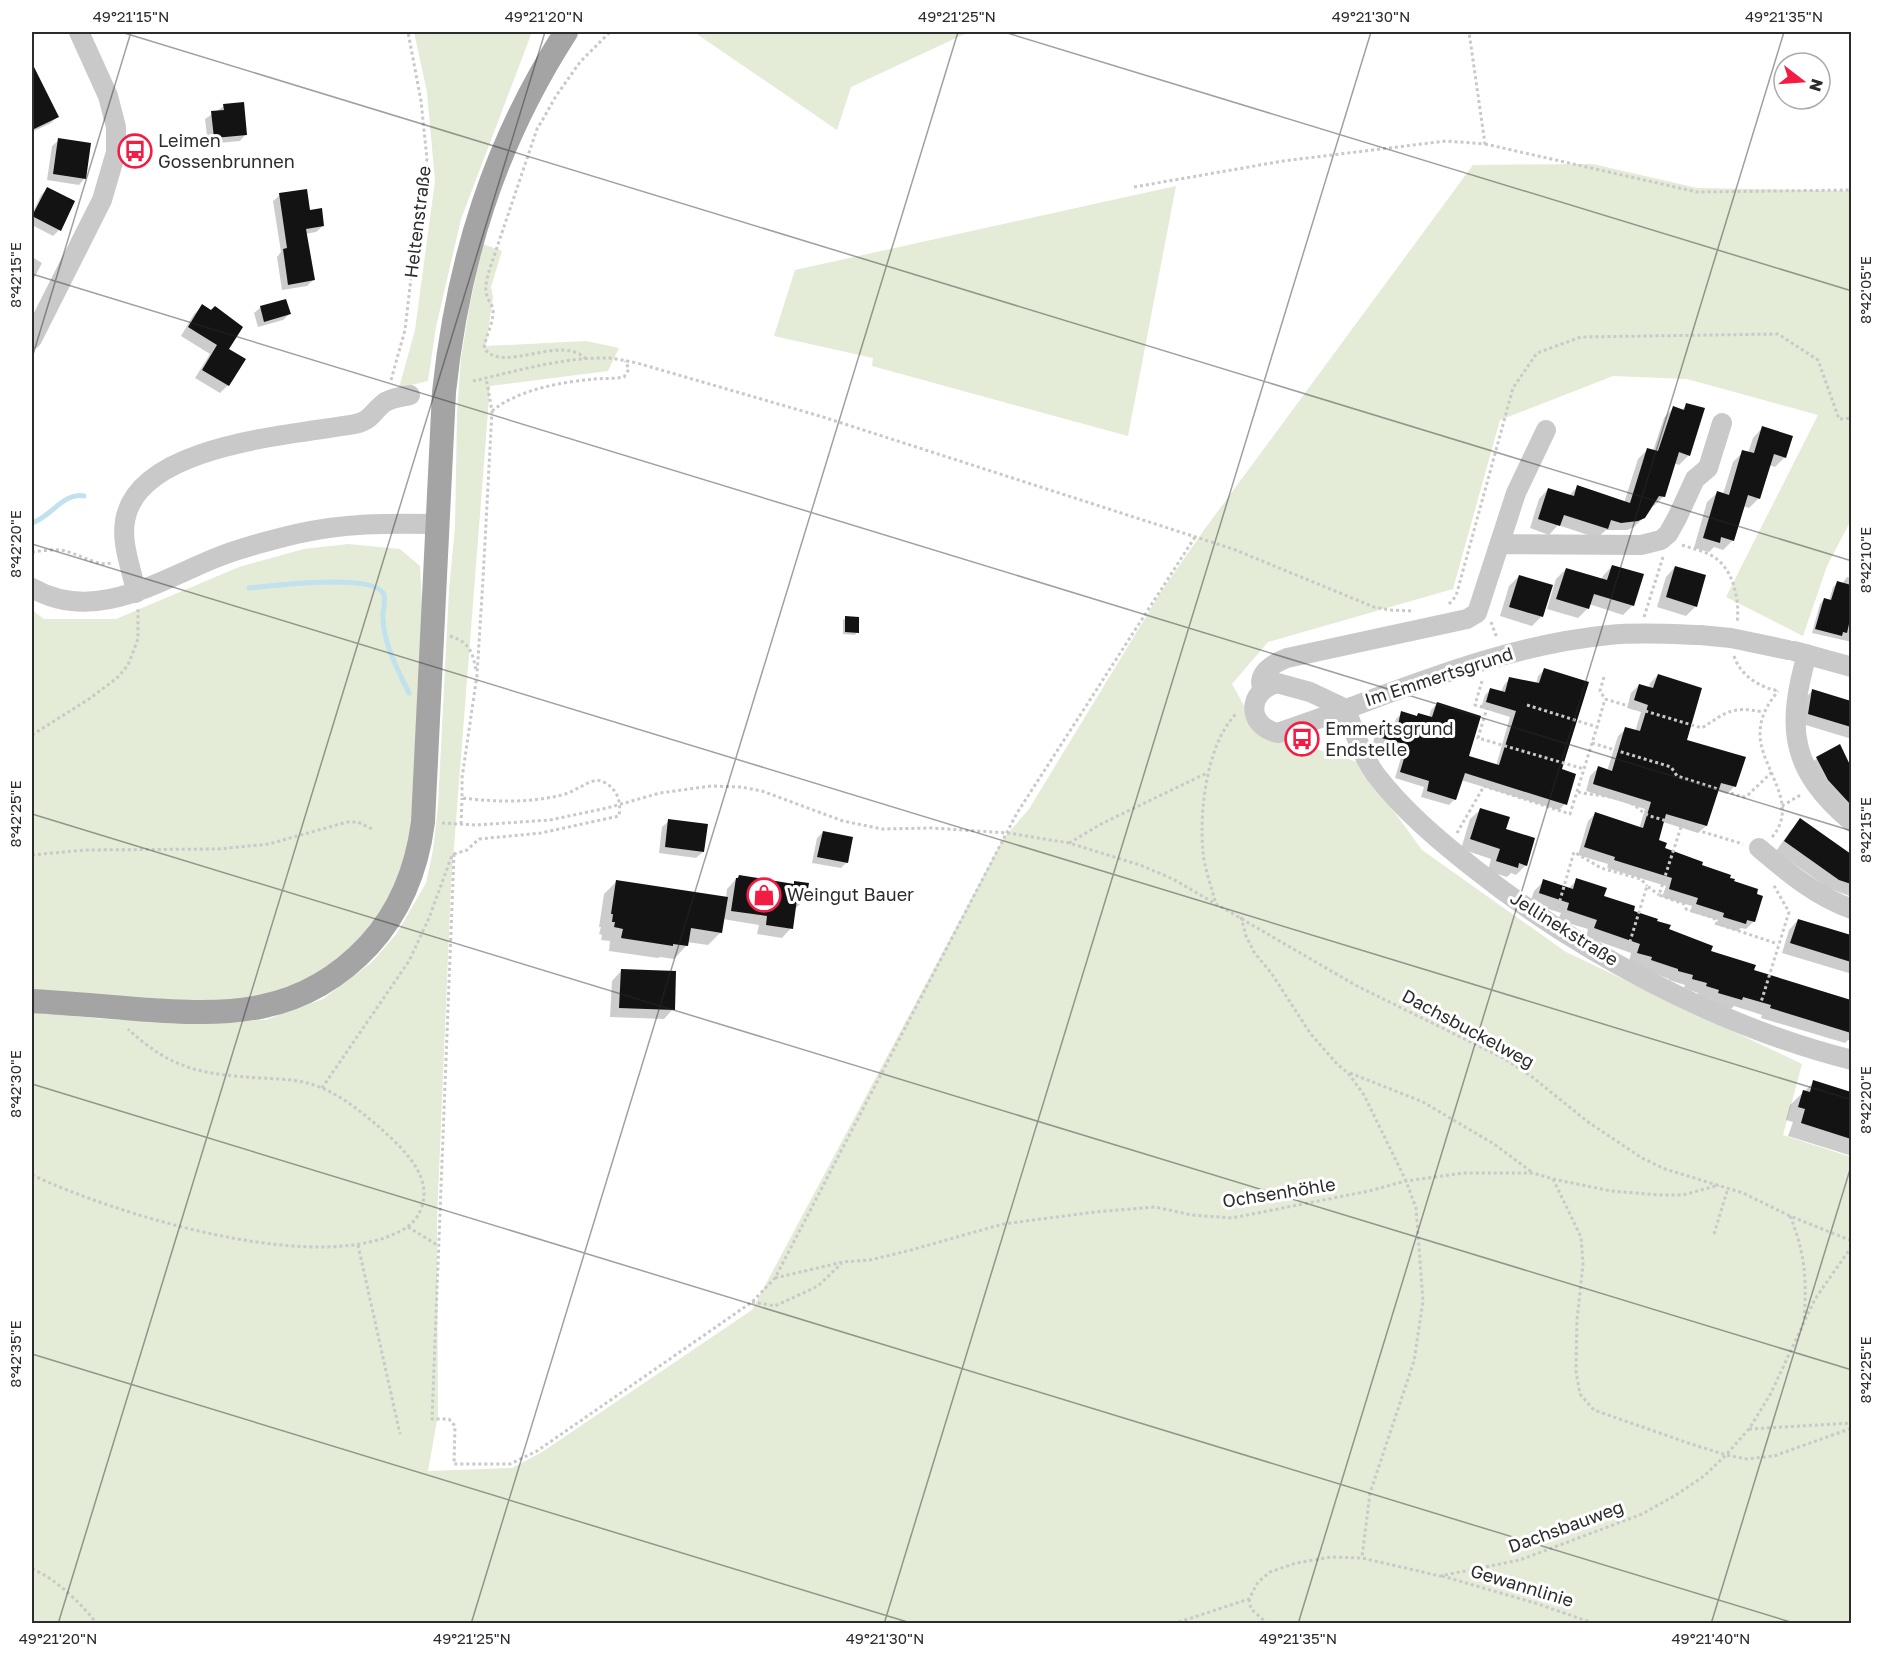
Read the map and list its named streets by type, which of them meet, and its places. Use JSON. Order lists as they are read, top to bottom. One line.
{"streets":{"street":["Im Emmertsgrund","Jellinekstraße"],"path":["Heltenstraße","Dachsbuckelweg","Ochsenhöhle","Dachsbauweg","Gewannlinie"]},"crossings":[["Im Emmertsgrund","Jellinekstraße"],["Dachsbuckelweg","Ochsenhöhle"],["Dachsbuckelweg","Dachsbauweg"],["Dachsbauweg","Gewannlinie"]],"places":{"bus stop":["Leimen Gossenbrunnen","Emmertsgrund Endstelle"],"shop":["Weingut Bauer"]},"north":"right","coordinates":["49°21'15\"N","49°21'20\"N","49°21'25\"N","49°21'30\"N","49°21'35\"N","8°42'15\"E","8°42'05\"E","8°42'20\"E","8°42'10\"E","8°42'25\"E","8°42'30\"E","8°42'35\"E","49°21'40\"N"]}
